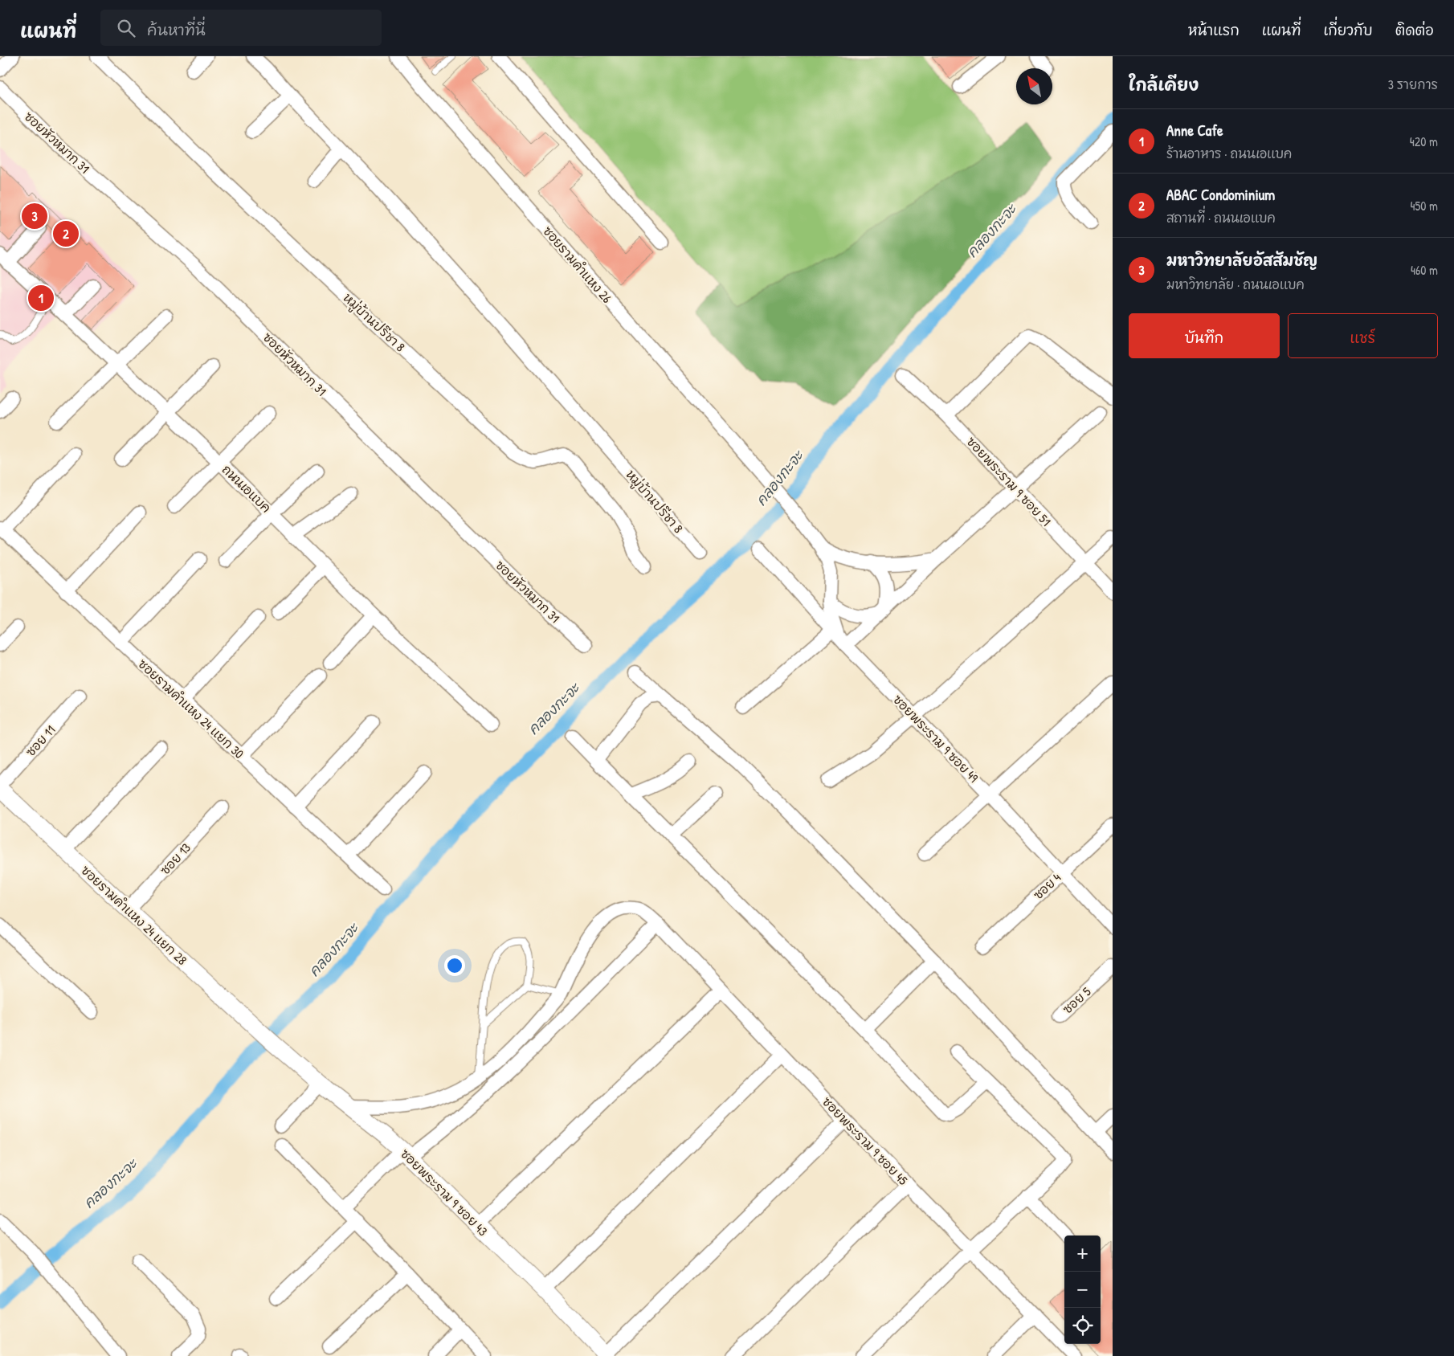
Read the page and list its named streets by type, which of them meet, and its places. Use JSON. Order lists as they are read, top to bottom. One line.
{"streets":{"street":["ซอยหัวหมาก 31","ซอยรามคำแหง 26","หมู่บ้านปรีชา 8","ซอยพระราม 9 ซอย 51","ถนนเอแบค","ซอยรามคำแหง 24 แยก 30","ซอยพระราม 9 ซอย 49","ซอย 11","ซอย 13","ซอย 4","ซอยรามคำแหง 24 แยก 28","ซอย 5","ซอยพระราม 9 ซอย 45","ซอยพระราม 9 ซอย 43"]},"crossings":[["ซอยพระราม 9 ซอย 49","ซอย 4"],["ซอย 13","ซอยรามคำแหง 24 แยก 28"],["ซอยรามคำแหง 24 แยก 28","ซอยพระราม 9 ซอย 43"],["ซอยพระราม 9 ซอย 45","ซอยพระราม 9 ซอย 43"]],"water":["คลองกะจะ"],"north":"top left","page":{"header":"แผนที่","search":"ค้นหาที่นี่","nav":["หน้าแรก","แผนที่","เกี่ยวกับ","ติดต่อ"],"heading":["ใกล้เคียง","3 รายการ"],"list":[{"mark":"1","name":"Anne Cafe","note":"ร้านอาหาร · ถนนเอแบค","value":"420 m"},{"mark":"2","name":"ABAC Condominium","note":"สถานที่ · ถนนเอแบค","value":"450 m"},{"mark":"3","name":"มหาวิทยาลัยอัสสัมชัญ","note":"มหาวิทยาลัย · ถนนเอแบค","value":"460 m"}],"pins":["3","2","1"],"buttons":["บันทึก","แชร์"],"map_buttons":["+","−"]}}
